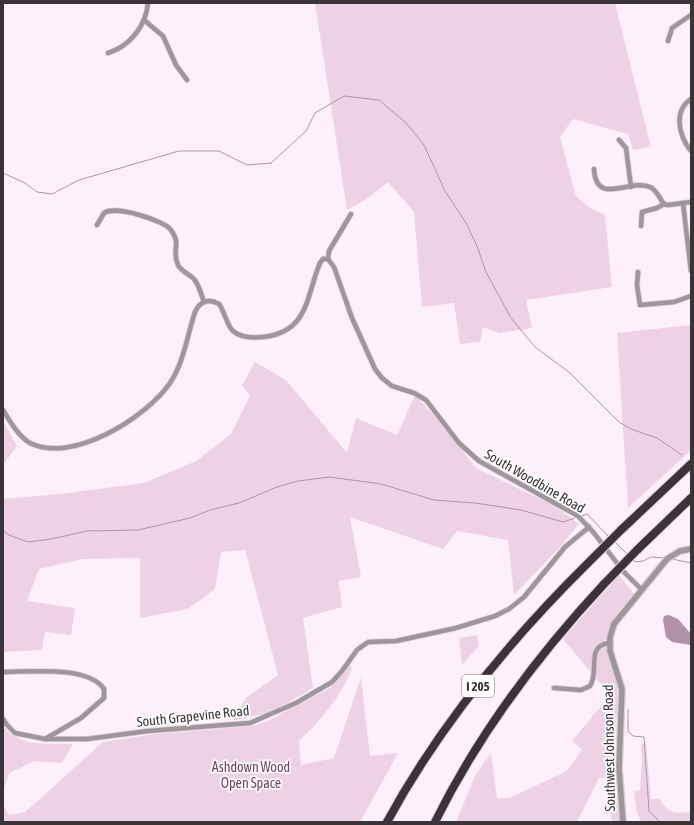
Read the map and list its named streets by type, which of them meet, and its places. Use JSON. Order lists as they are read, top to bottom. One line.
{"streets":{"highway":["I 205"],"street":["South Woodbine Road","South Grapevine Road","Southwest Johnson Road"]},"crossings":[["South Woodbine Road","South Grapevine Road"],["South Woodbine Road","Southwest Johnson Road"]],"parks":["Ashdown Wood Open Space"]}
